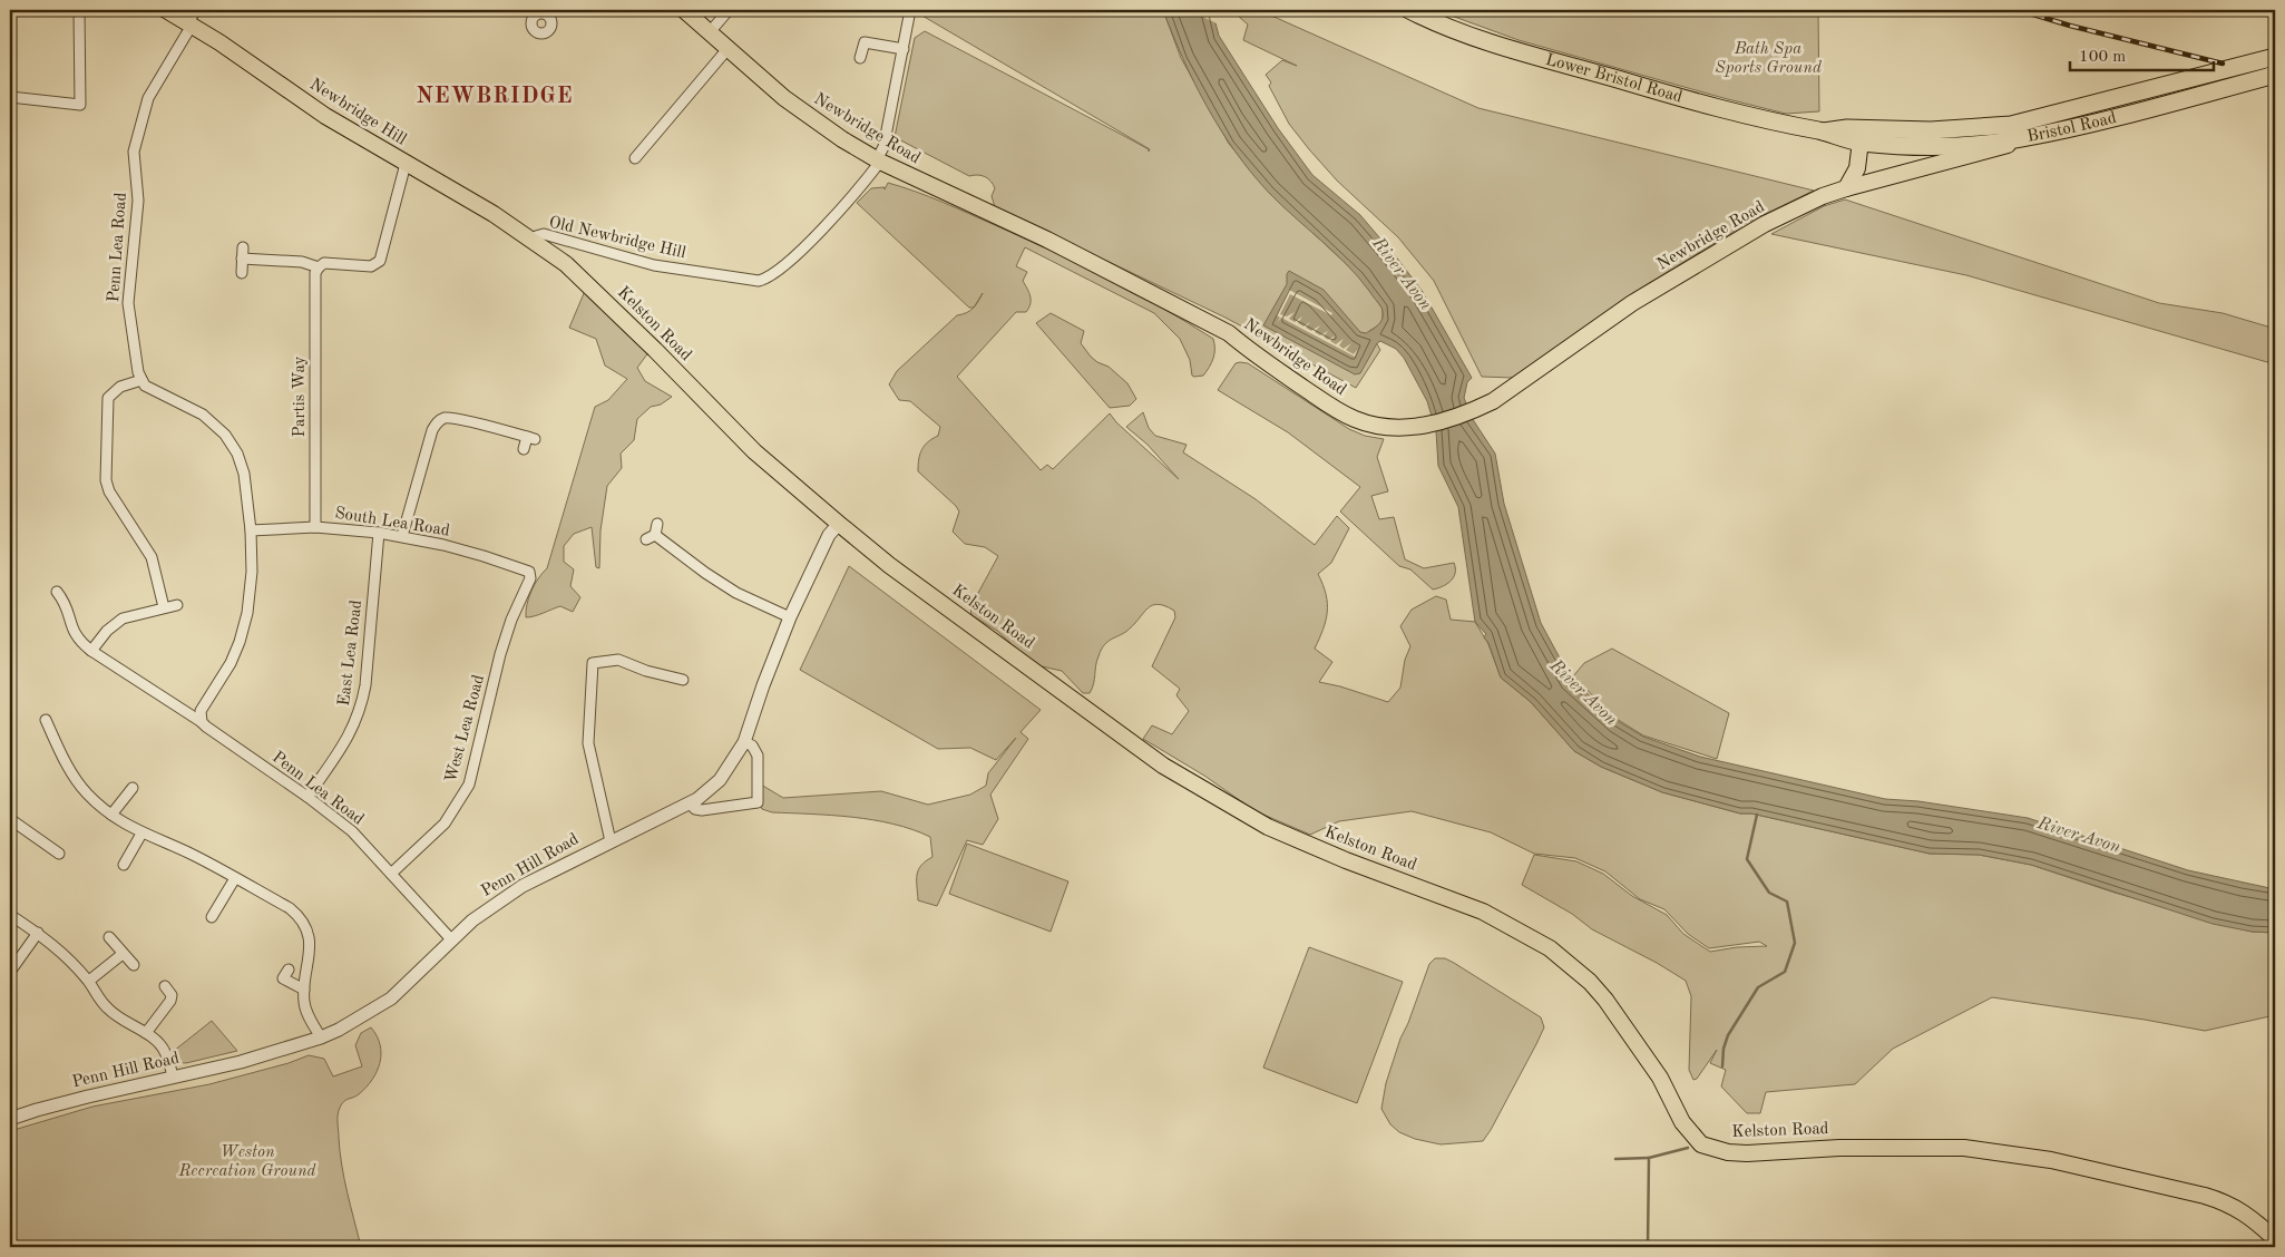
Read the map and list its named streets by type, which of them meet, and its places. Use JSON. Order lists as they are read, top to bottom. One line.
{"streets":{"highway":["Lower Bristol Road","Bristol Road"],"main road":["Newbridge Hill","Newbridge Road","Kelston Road"],"street":["Old Newbridge Hill","Penn Lea Road","Partis Way","South Lea Road","East Lea Road","West Lea Road","Penn Hill Road"]},"crossings":[["Lower Bristol Road","Bristol Road"],["Newbridge Hill","Old Newbridge Hill"],["Newbridge Hill","Penn Lea Road"],["Newbridge Hill","Kelston Road"],["Bristol Road","Newbridge Road"],["Newbridge Road","Old Newbridge Hill"],["Old Newbridge Hill","Kelston Road"],["Penn Lea Road","East Lea Road"],["Penn Lea Road","West Lea Road"],["Penn Lea Road","Penn Hill Road"],["Kelston Road","Penn Hill Road"],["Partis Way","South Lea Road"],["South Lea Road","East Lea Road"],["South Lea Road","West Lea Road"]],"districts":["NEWBRIDGE"],"water":["River Avon"],"parks":["Bath Spa Sports Ground","Weston Recreation Ground"],"scale_bar":"100 m"}
